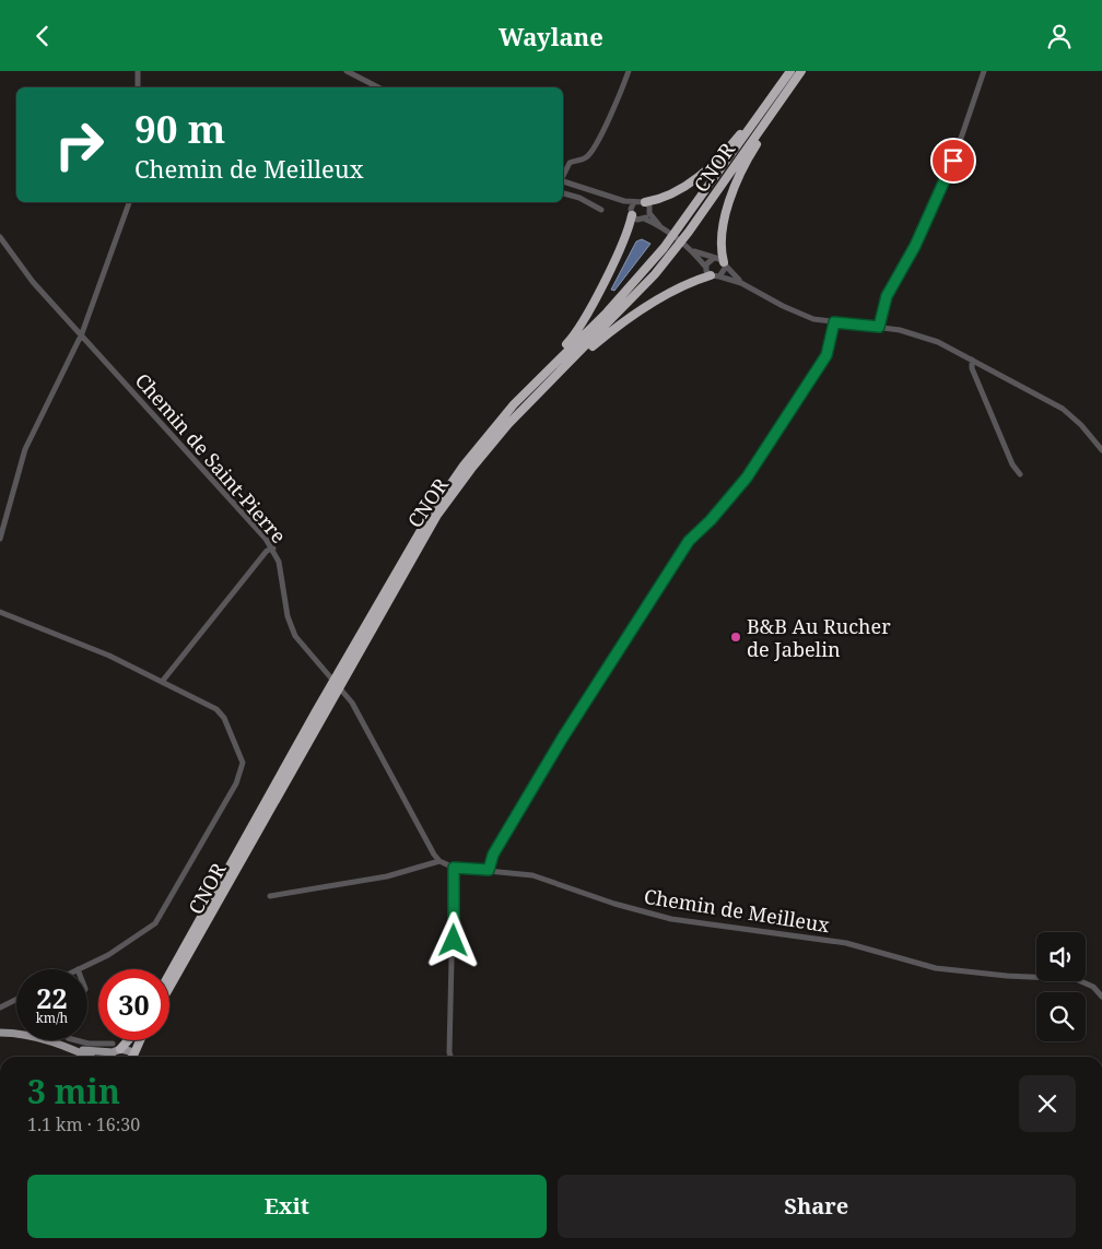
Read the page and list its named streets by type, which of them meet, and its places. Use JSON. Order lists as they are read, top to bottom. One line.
{"streets":{"highway":["CNOR"],"street":["Chemin de Saint-Pierre","Chemin de Meilleux"]},"crossings":[["Chemin de Saint-Pierre","Chemin de Meilleux"]],"places":["B&B Au Rucher de Jabelin"],"page":{"header":"Waylane","turn":["90 m","Chemin de Meilleux"],"speed":"22 km/h","limit":"30","heading":["3 min","1.1 km · 16:30"],"buttons":["Exit","Share"]}}
